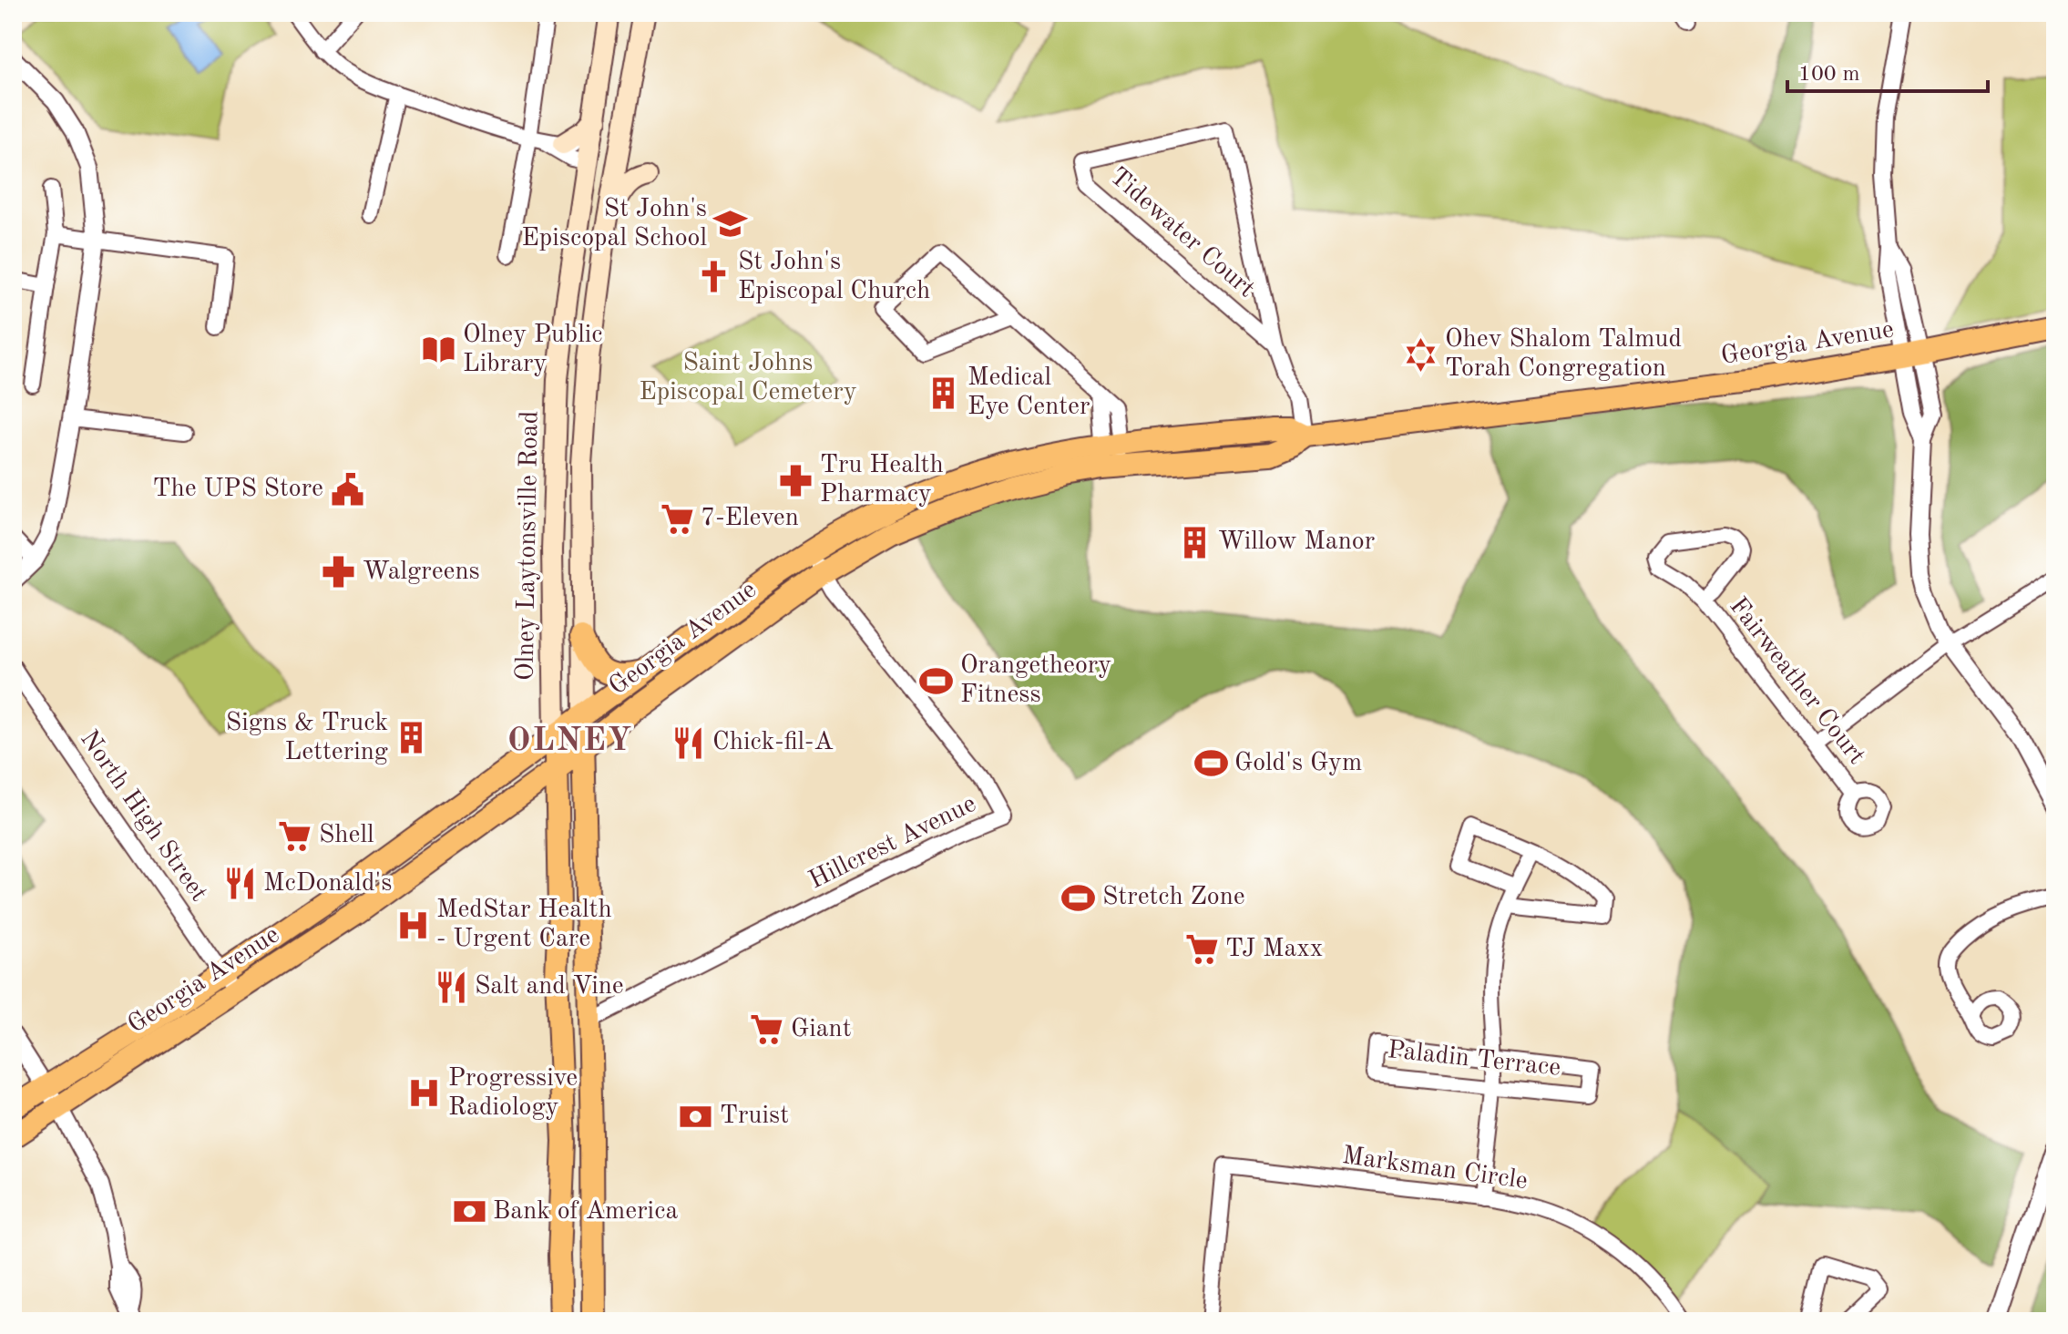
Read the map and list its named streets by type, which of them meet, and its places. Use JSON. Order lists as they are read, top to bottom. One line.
{"streets":{"main road":["Georgia Avenue","Olney Laytonsville Road"],"street":["Tidewater Court","Fairweather Court","North High Street","Hillcrest Avenue","Paladin Terrace","Marksman Circle"]},"crossings":[["Tidewater Court","Georgia Avenue"],["Georgia Avenue","Olney Laytonsville Road"],["Georgia Avenue","North High Street"],["Georgia Avenue","Hillcrest Avenue"]],"districts":["OLNEY"],"parks":["Saint Johns Episcopal Cemetery"],"places":{"school or university":["St John's Episcopal School"],"church":["St John's Episcopal Church"],"library":["Olney Public Library"],"synagogue":["Ohev Shalom Talmud Torah Congregation"],"building":["Medical Eye Center","Willow Manor","Signs & Truck Lettering"],"pharmacy":["Tru Health Pharmacy","Walgreens"],"public building":["The UPS Store"],"supermarket":["7-Eleven","Shell","TJ Maxx","Giant"],"sports":["Orangetheory Fitness","Gold's Gym","Stretch Zone"],"restaurant":["Chick-fil-A","McDonald's","Salt and Vine"],"hospital":["MedStar Health - Urgent Care","Progressive Radiology"],"bank":["Truist","Bank of America"]},"scale_bar":"100 m"}
